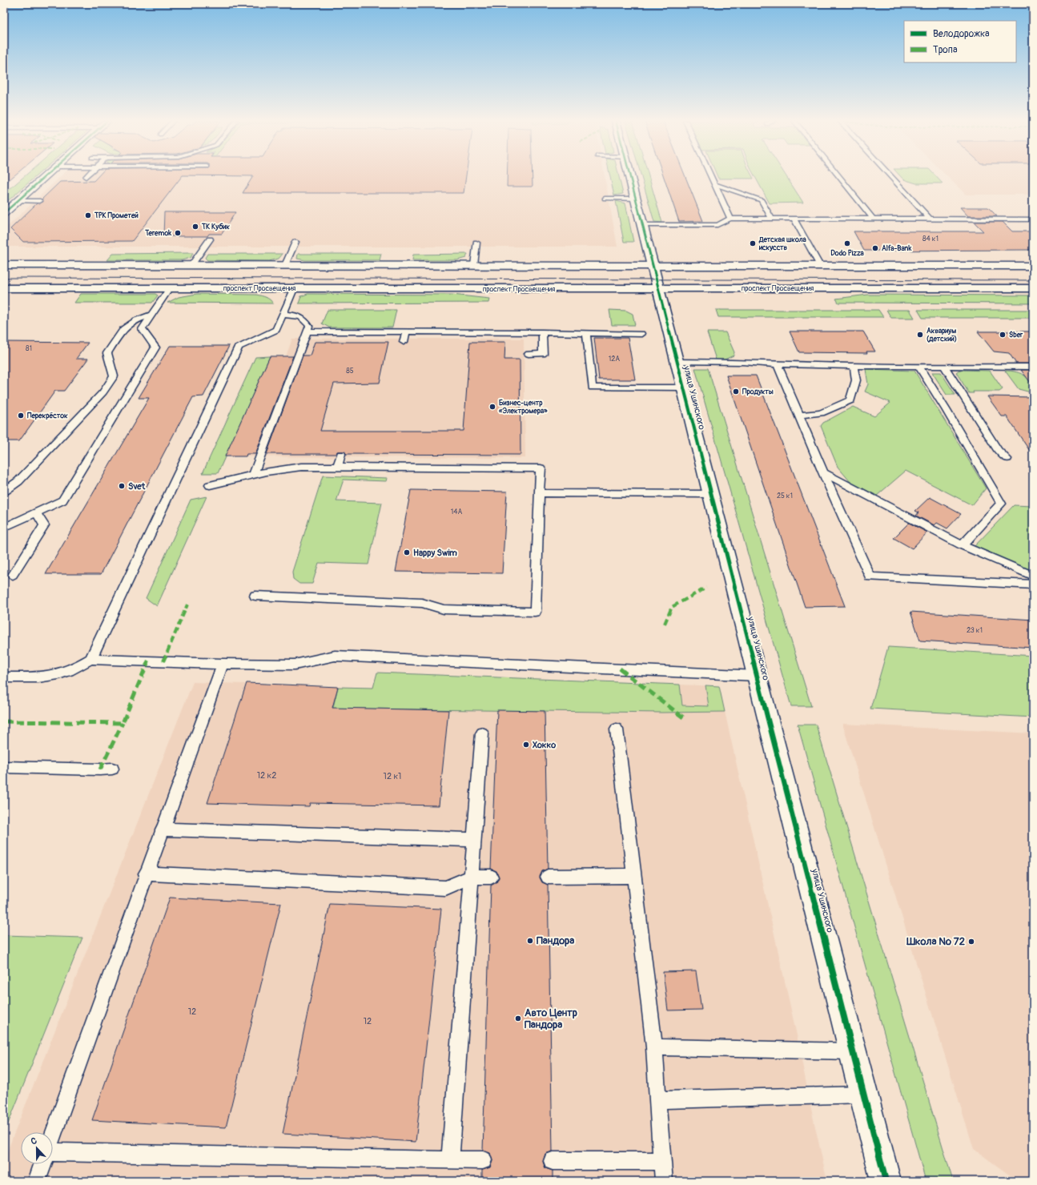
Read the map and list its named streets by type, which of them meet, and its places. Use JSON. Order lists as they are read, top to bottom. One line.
{"streets":{"main road":["проспект Просвещения","улица Ушинского"]},"crossings":[["проспект Просвещения","улица Ушинского"]],"places":["ТРК Прометей","ТК Кубик","Teremok","Детская школа искусств","Dodo Pizza","Alfa-Bank","Аквариум (детский)","Sber","Продукты","Бизнес-центр «Электромера»","Перекрёсток","Svet","Happy Swim","Хокко","Пандора","Школа № 72","Авто Центр Пандора"],"house_numbers":["84 к1","81","12А","85","25 к1","14А","23 к1","12 к2","12 к1","12","12"],"legend":["Велодорожка","Тропа"],"north":"top"}
